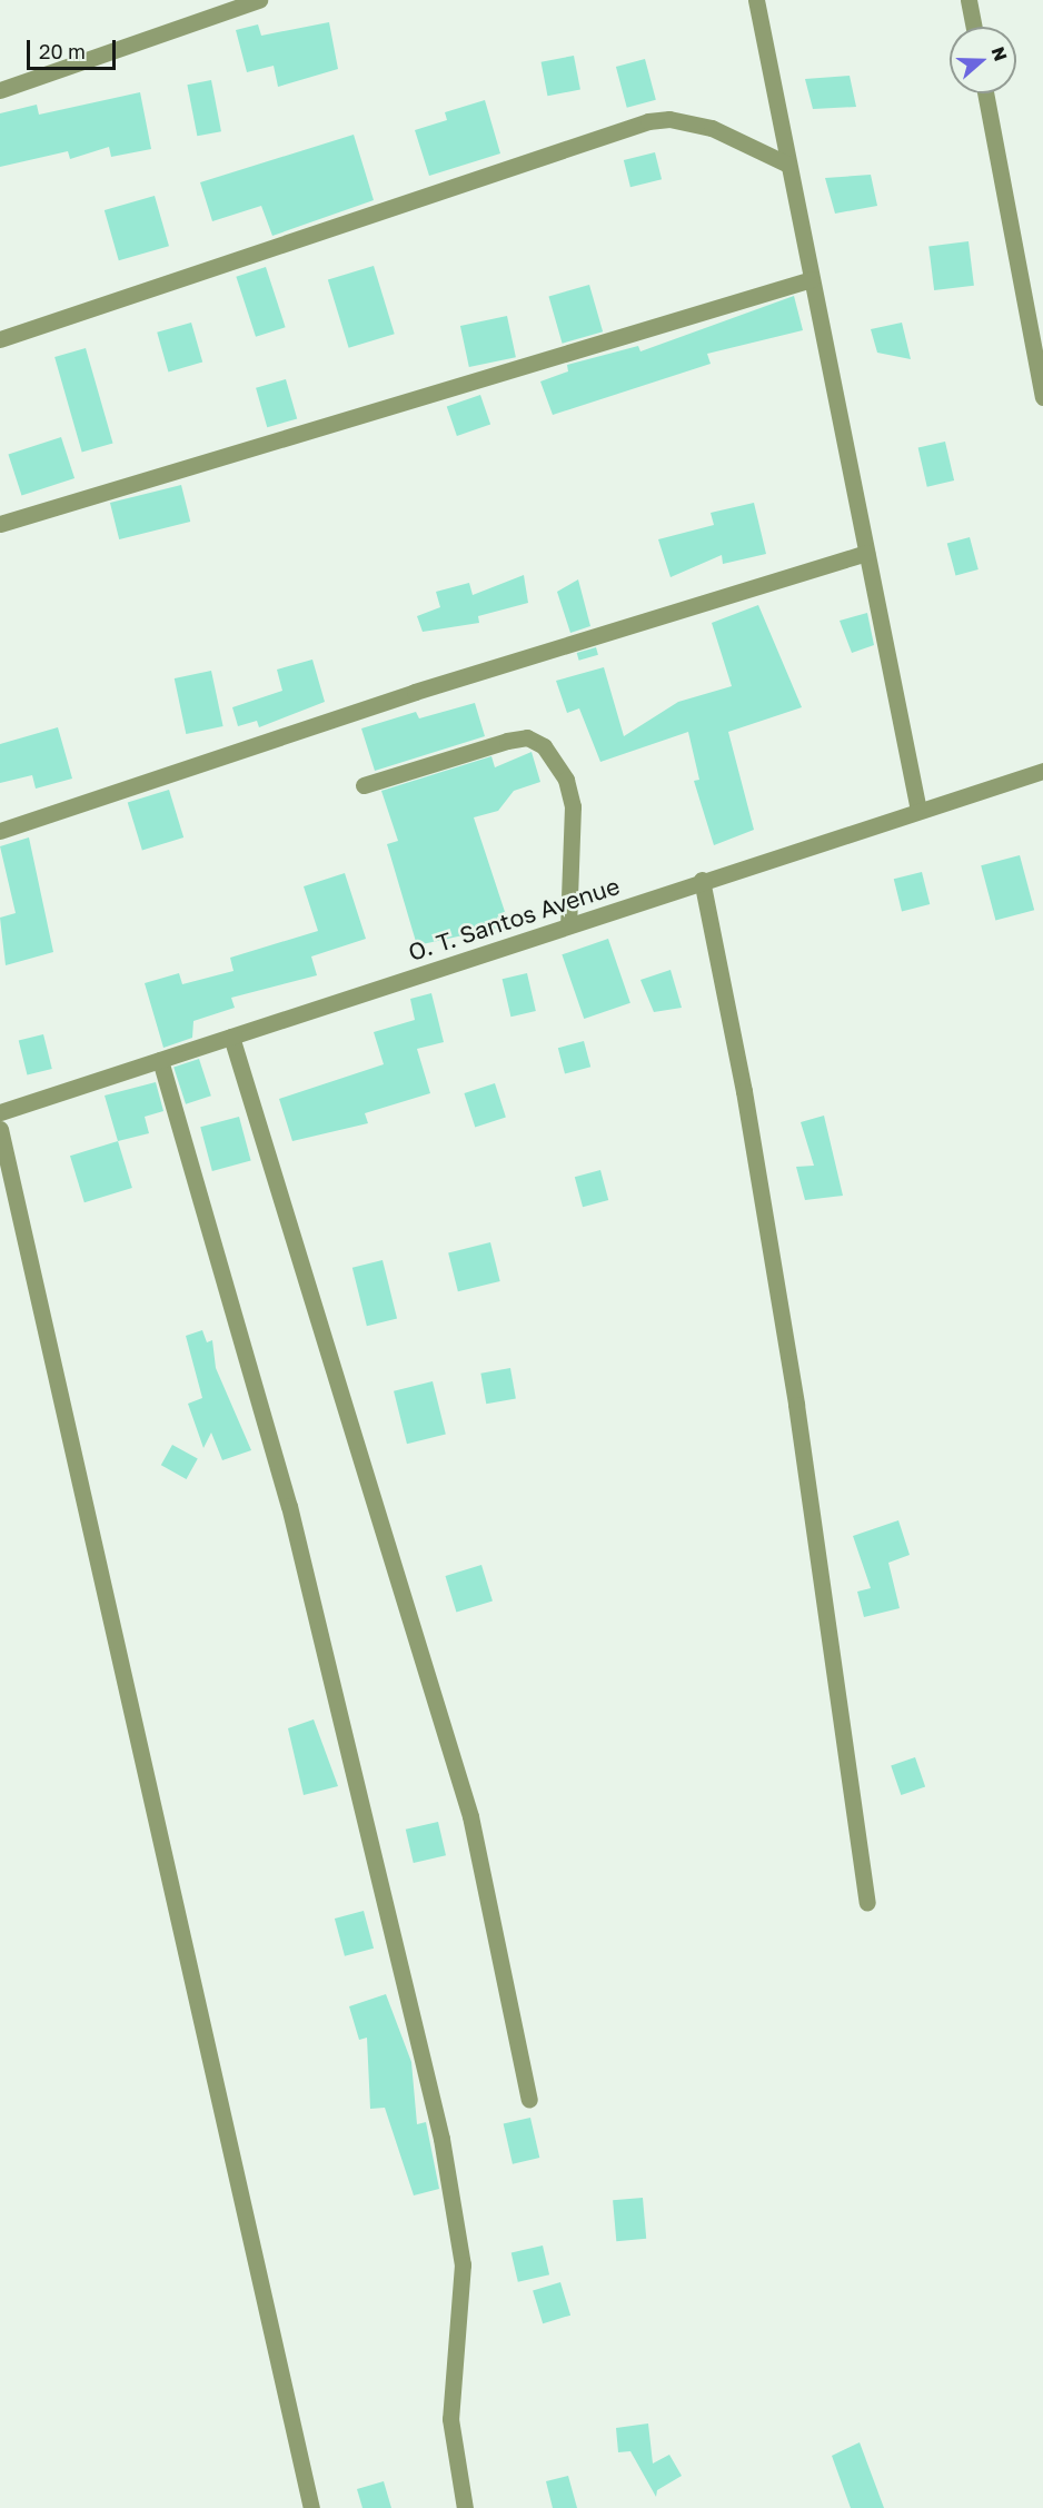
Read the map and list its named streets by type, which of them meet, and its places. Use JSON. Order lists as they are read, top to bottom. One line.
{"streets":{"street":["O. T. Santos Avenue"]},"scale_bar":"20 m","north":"right"}
